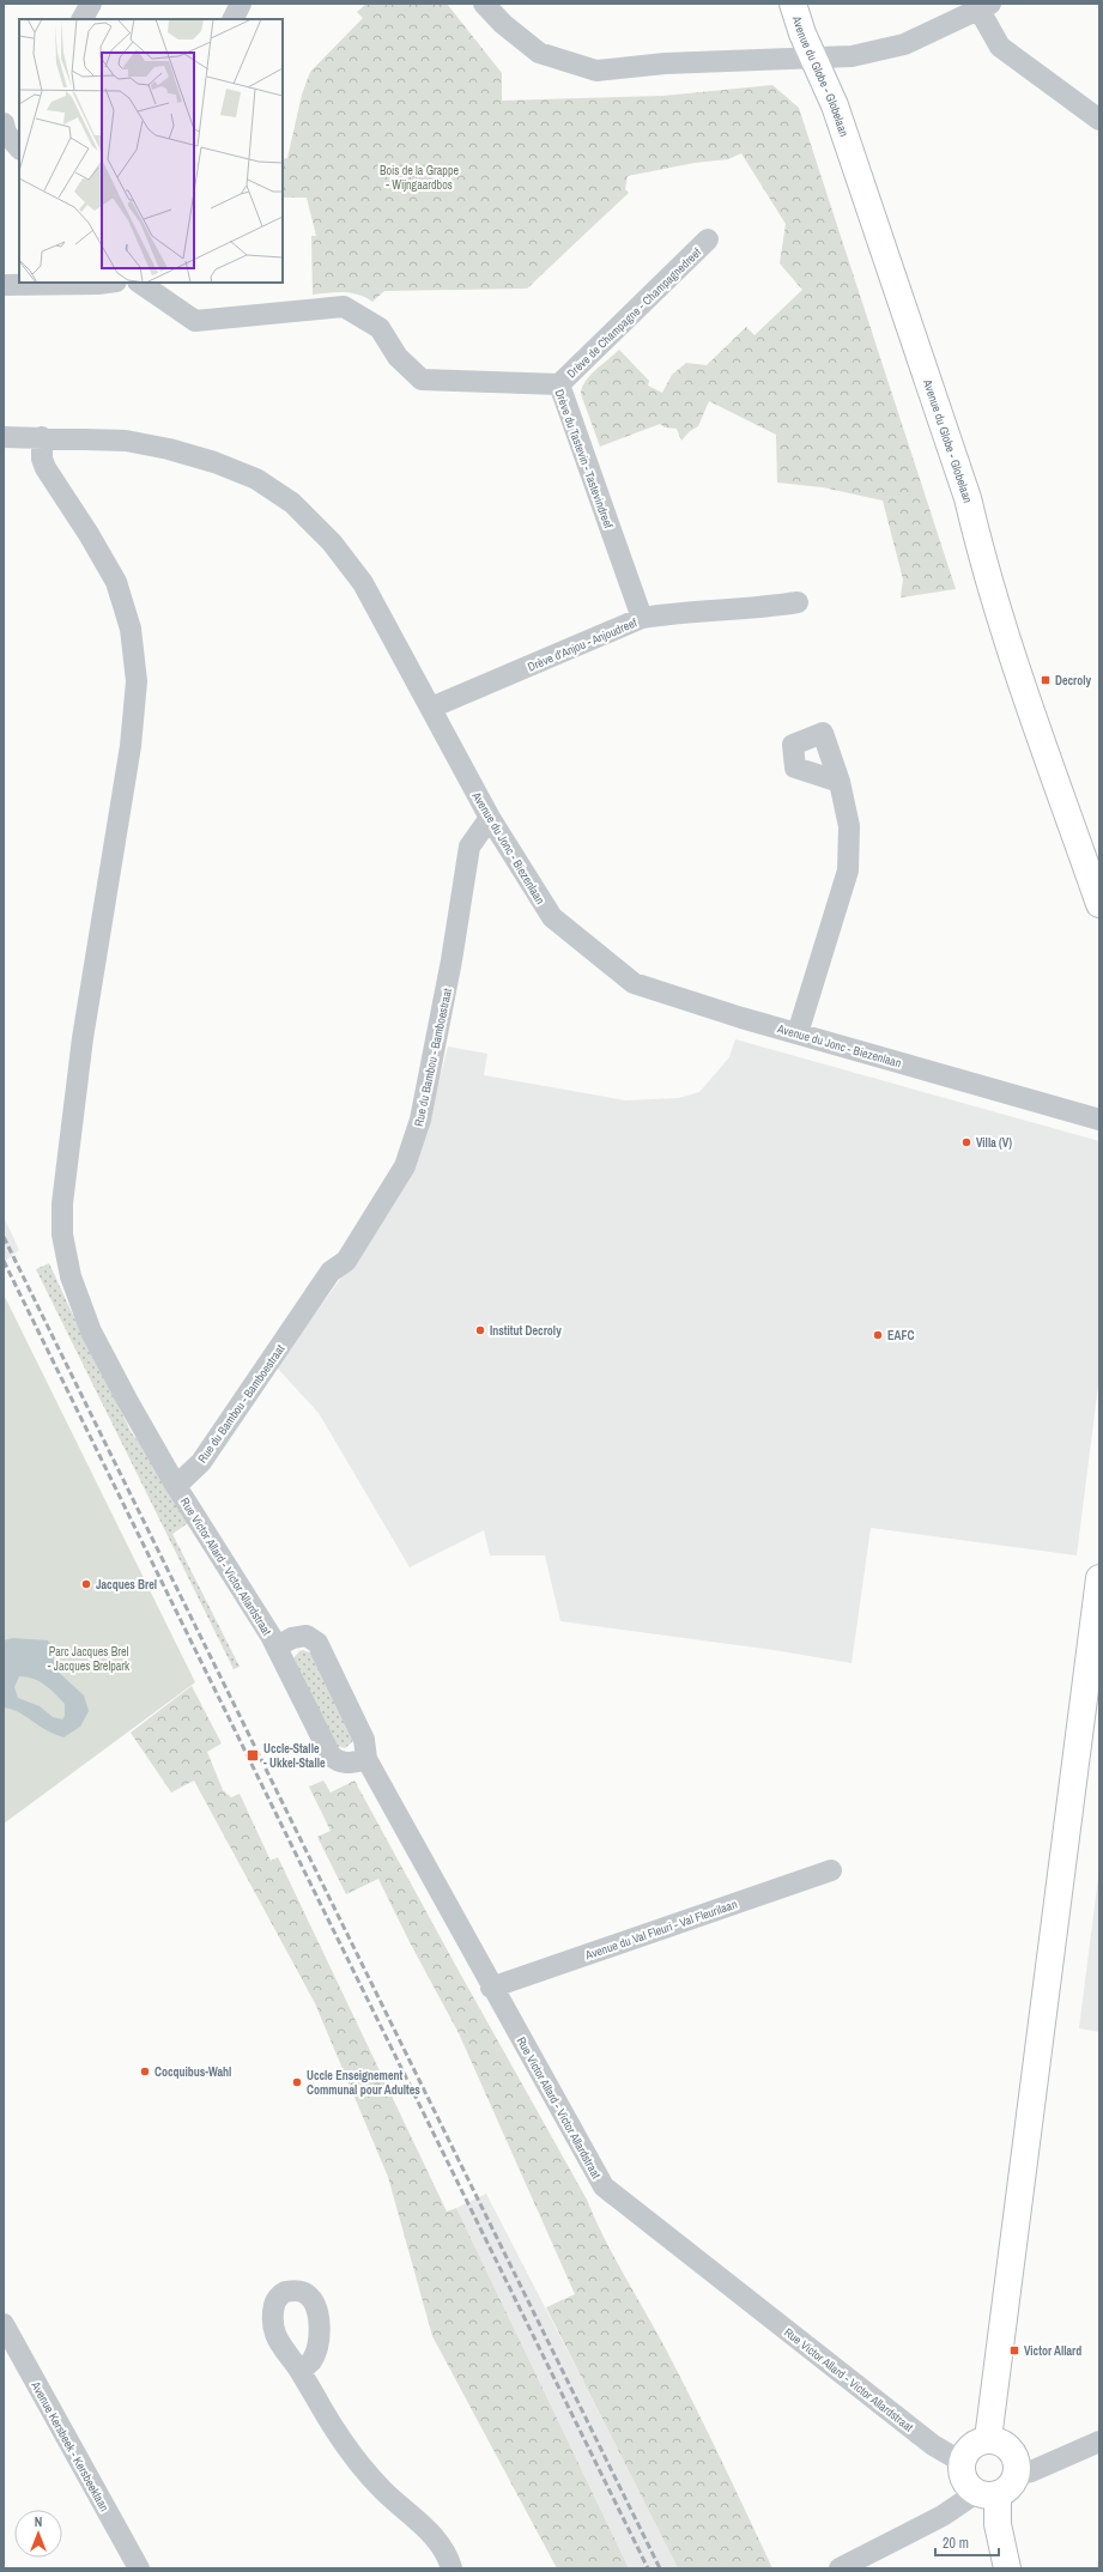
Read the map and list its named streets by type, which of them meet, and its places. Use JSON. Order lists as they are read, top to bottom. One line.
{"streets":{"street":["Avenue du Globe - Globelaan","Drève de Champagne - Champagnedreef","Drève du Tastevin - Tastevindreef","Drève d'Anjou - Anjoudreef","Avenue du Jonc - Biezenlaan","Rue du Bambou - Bamboestraat","Rue Victor Allard - Victor Allardstraat","Avenue du Val Fleuri - Val Fleurilaan","Avenue Kersbeek - Kersbeeklaan"]},"crossings":[["Drève de Champagne - Champagnedreef","Drève du Tastevin - Tastevindreef"],["Drève du Tastevin - Tastevindreef","Drève d'Anjou - Anjoudreef"],["Drève d'Anjou - Anjoudreef","Avenue du Jonc - Biezenlaan"],["Avenue du Jonc - Biezenlaan","Rue du Bambou - Bamboestraat"],["Avenue du Jonc - Biezenlaan","Rue Victor Allard - Victor Allardstraat"],["Rue du Bambou - Bamboestraat","Rue Victor Allard - Victor Allardstraat"],["Rue Victor Allard - Victor Allardstraat","Avenue du Val Fleuri - Val Fleurilaan"]],"parks":["Bois de la Grappe - Wijngaardbos","Parc Jacques Brel - Jacques Brelpark"],"places":{"transit":["Decroly","Uccle-Stalle - Ukkel-Stalle","Victor Allard"],"other":["Villa (V)","Institut Decroly","EAFC","Jacques Brel","Cocquibus-Wahl","Uccle Enseignement Communal pour Adultes"]},"scale_bar":"20 m","north":"top"}
